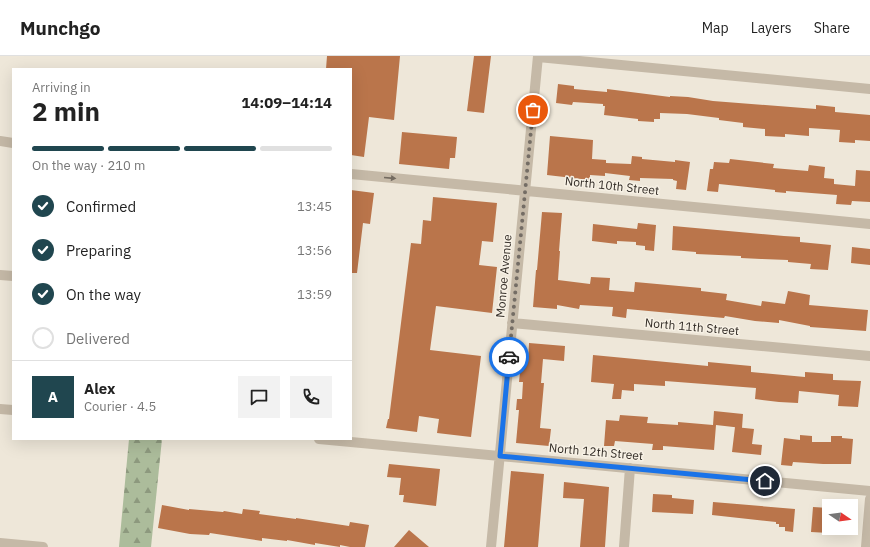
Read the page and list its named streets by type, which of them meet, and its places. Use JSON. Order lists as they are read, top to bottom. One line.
{"streets":{"street":["North 10th Street","Monroe Avenue","North 11th Street","North 12th Street"]},"crossings":[["North 10th Street","Monroe Avenue"],["Monroe Avenue","North 11th Street"],["Monroe Avenue","North 12th Street"]],"north":"right","page":{"header":"Munchgo","nav":["Map","Layers","Share"],"heading":["2 min","Arriving in","14:09–14:14"],"panel":["Alex","Courier · 4.5"],"bar":"On the way · 210 m","list":[["Confirmed","13:45"],["Preparing","13:56"],["On the way","13:59"],"Delivered"],"round":"A"}}
